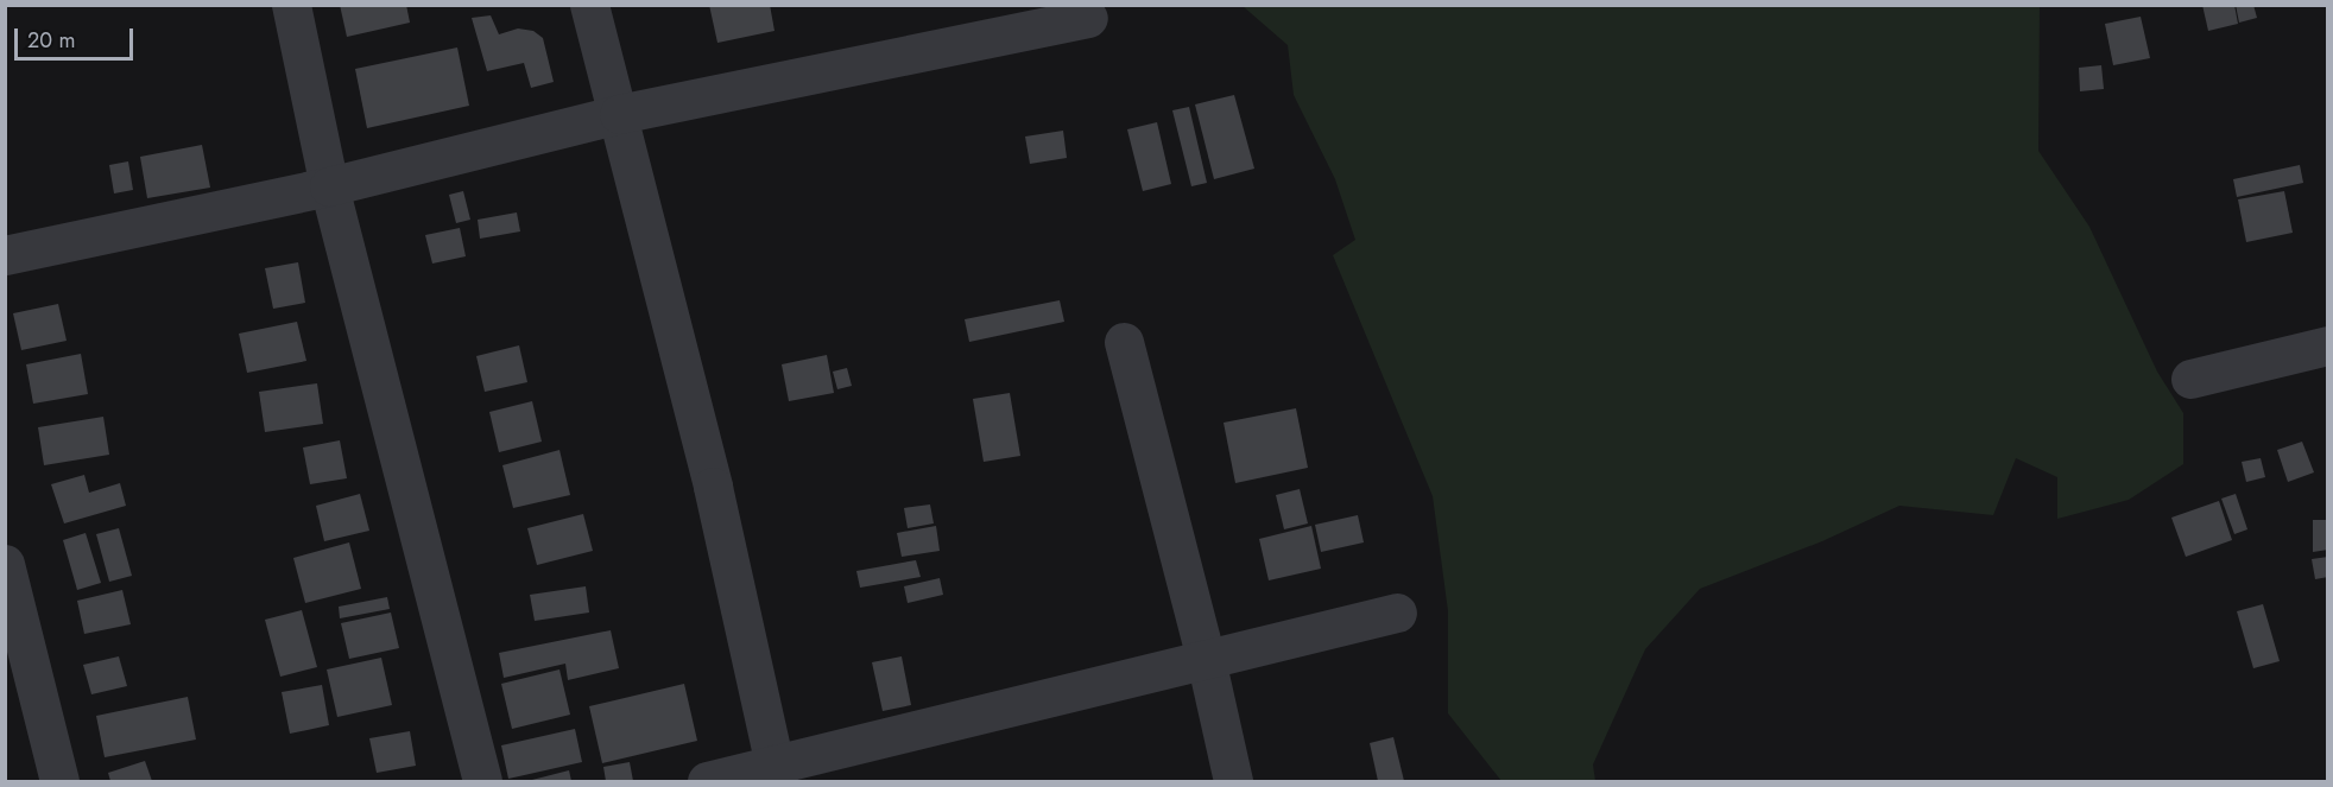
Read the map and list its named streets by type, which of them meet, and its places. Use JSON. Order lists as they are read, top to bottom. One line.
{"scale_bar":"20 m"}
